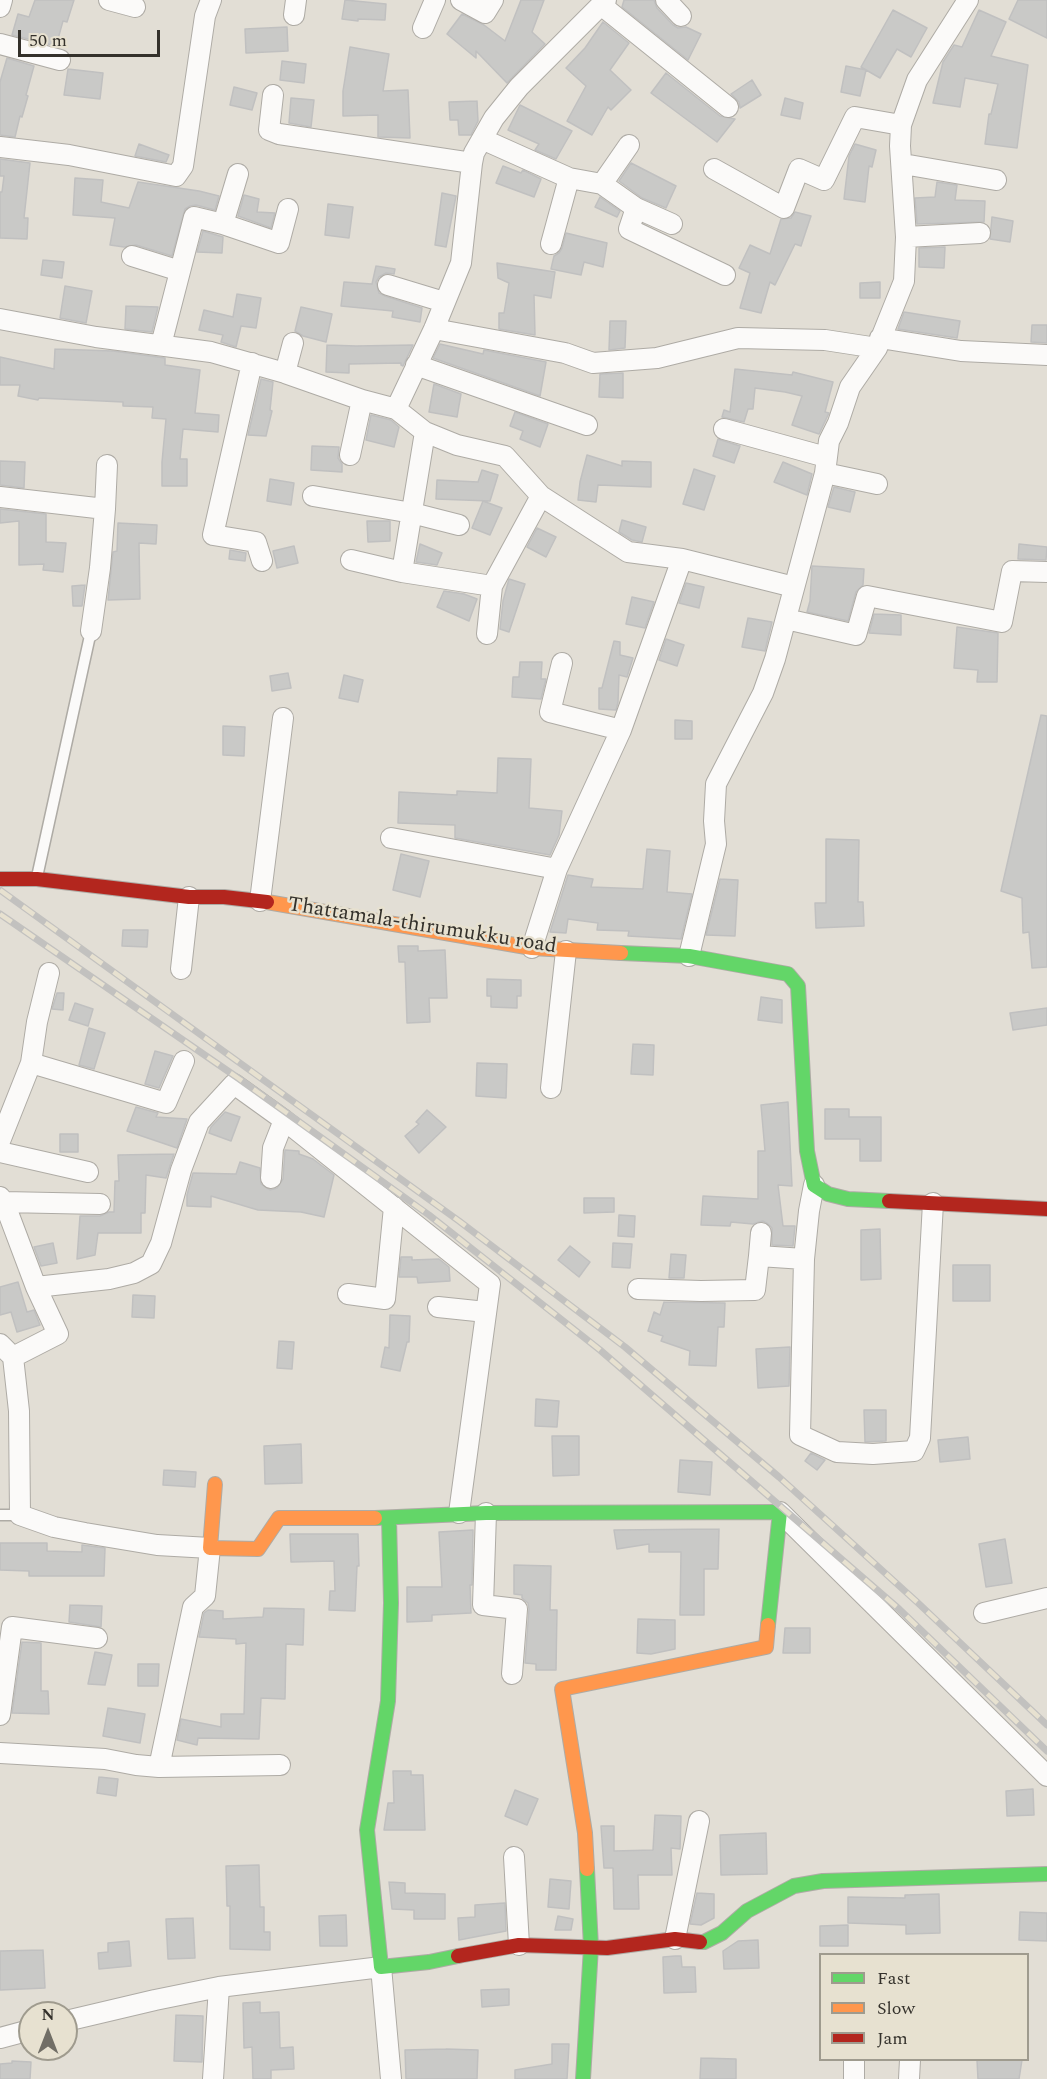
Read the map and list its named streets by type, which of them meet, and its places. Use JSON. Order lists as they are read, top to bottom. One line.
{"streets":{"street":["Thattamala-thirumukku road"]},"legend":["Fast","Slow","Jam"],"scale_bar":"50 m","north":"top"}
